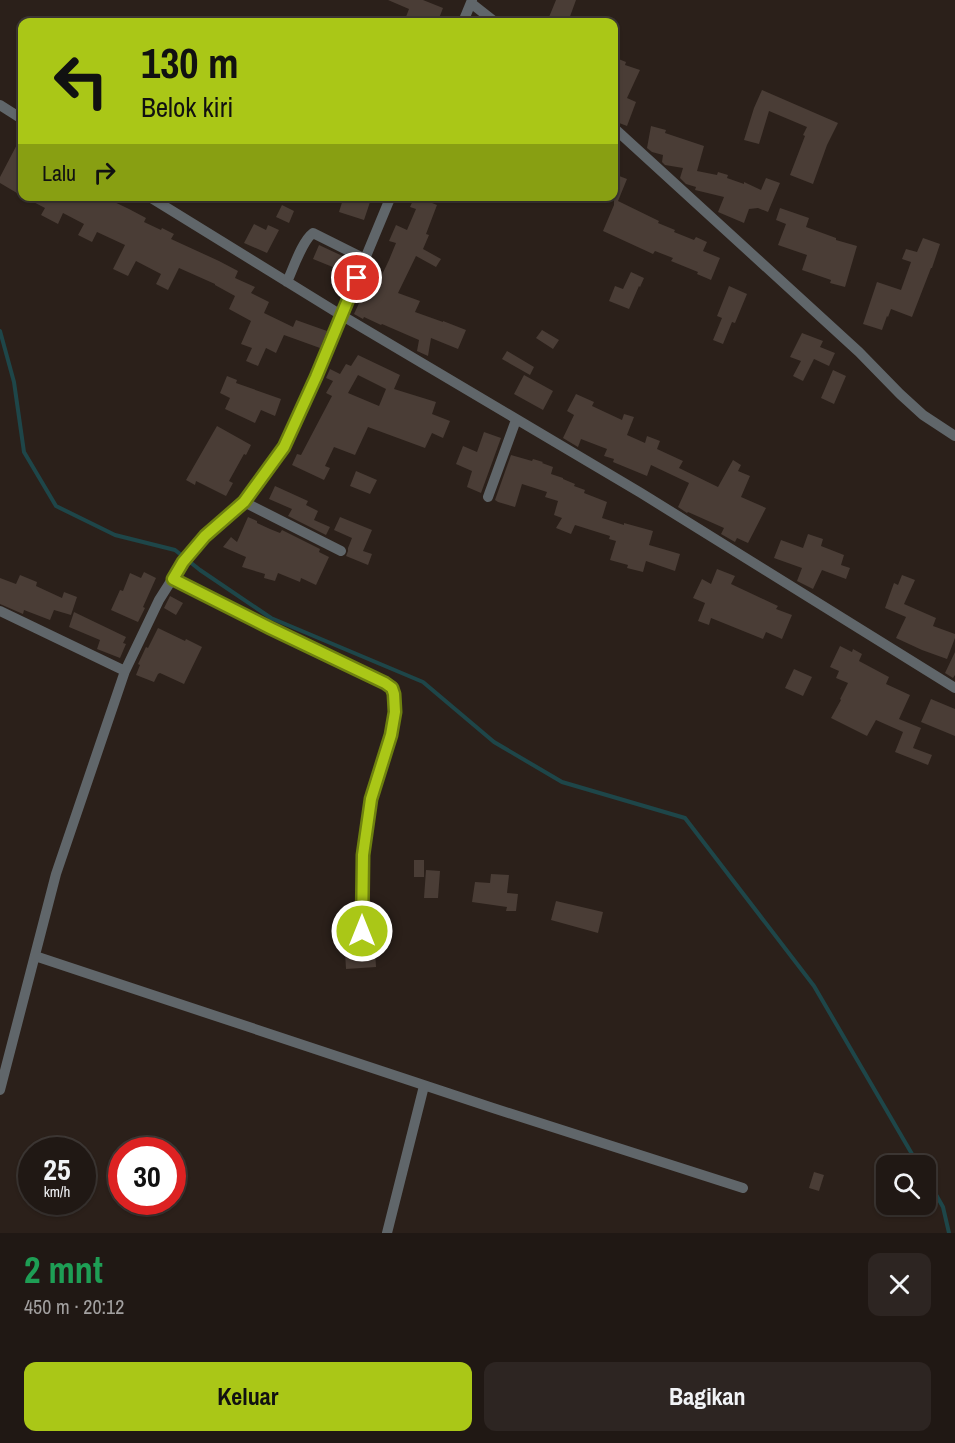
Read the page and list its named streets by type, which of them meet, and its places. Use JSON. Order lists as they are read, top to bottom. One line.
{"page":{"turn":["130 m","Belok kiri"],"then":"Lalu","speed":"25 km/h","limit":"30","heading":["2 mnt","450 m · 20:12"],"buttons":["Keluar","Bagikan"]}}
